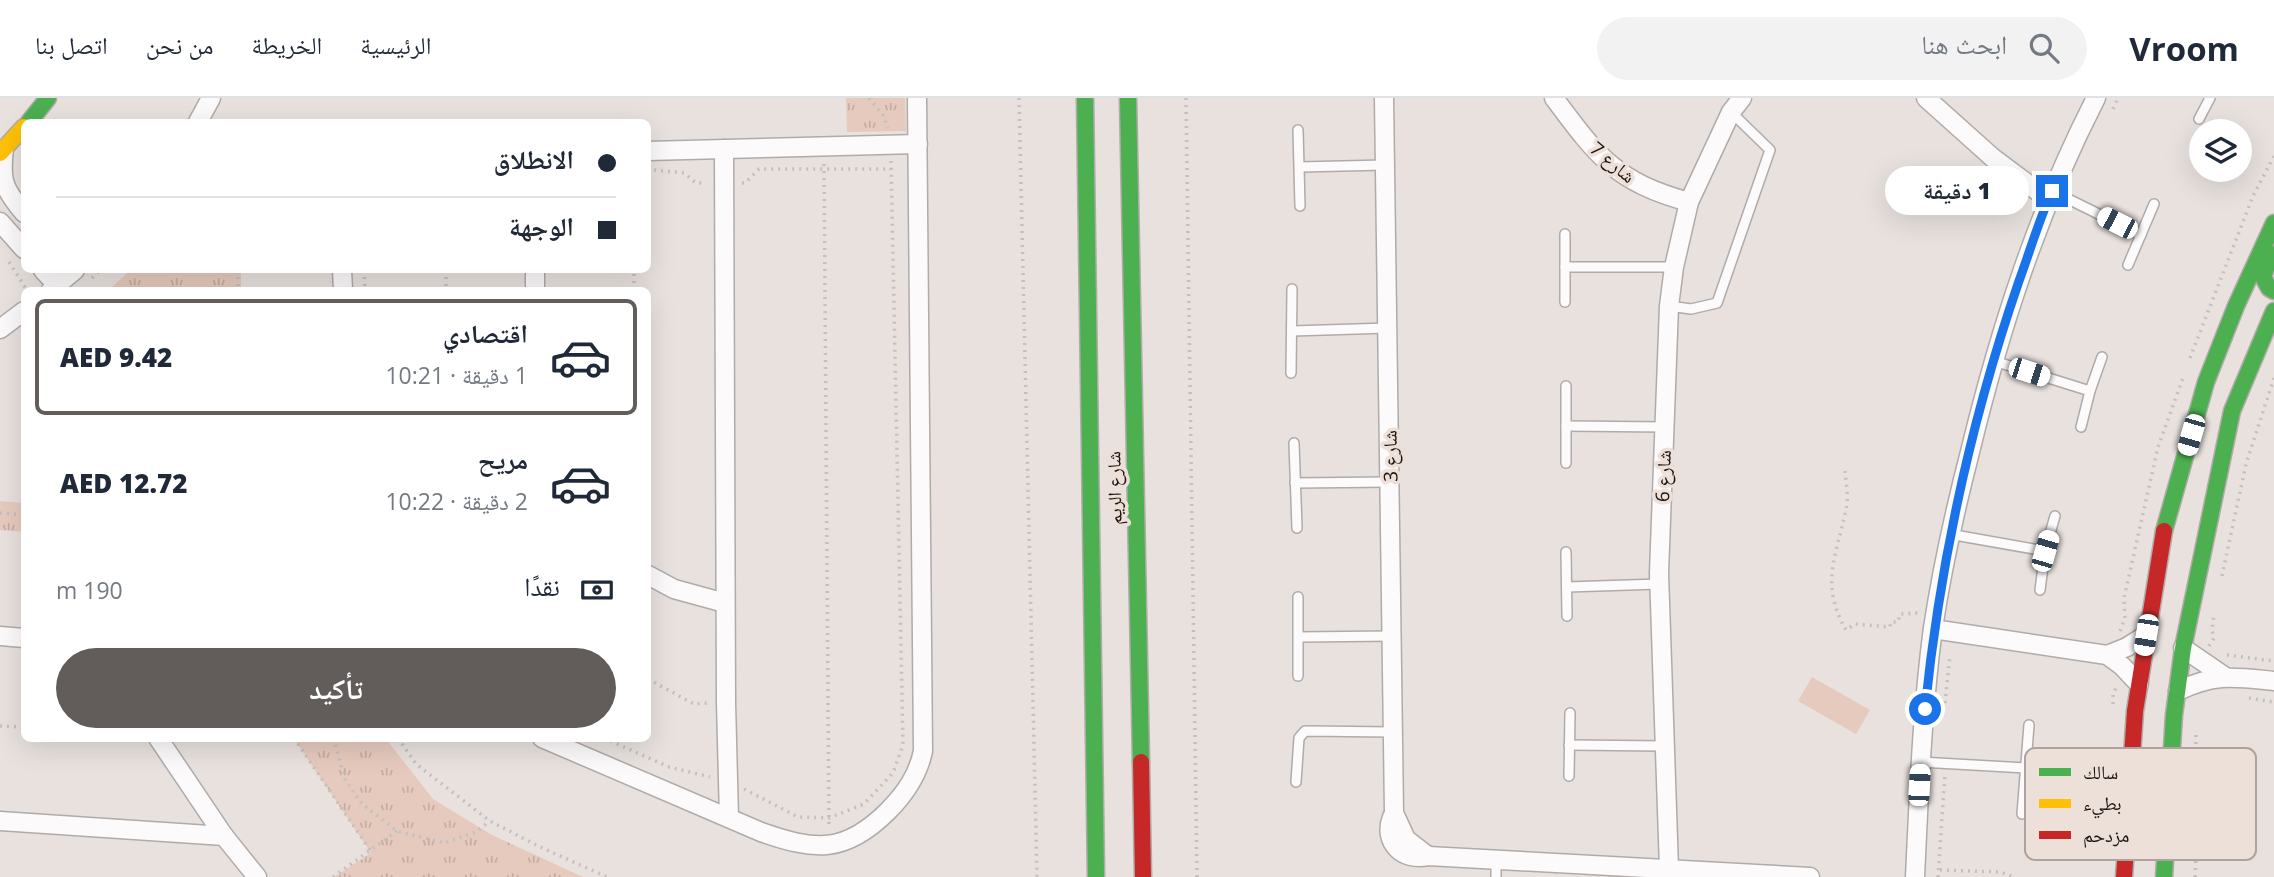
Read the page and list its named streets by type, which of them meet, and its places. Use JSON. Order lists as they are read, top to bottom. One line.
{"streets":{"street":["شارع 7","شارع 3","شارع 6","شارع الريم"]},"crossings":[["شارع 7","شارع 6"]],"legend":["سالك","بطيء","مزدحم"],"page":{"header":"Vroom","search":"ابحث هنا","nav":["الرئيسية","الخريطة","من نحن","اتصل بنا"],"banner":["الانطلاق","الوجهة"],"bubble":"1 دقيقة","list":[{"name":"اقتصادي","note":"1 دقيقة · 10:21","value":"AED 9.42"},{"name":"مريح","note":"2 دقيقة · 10:22","value":"AED 12.72"}],"pay":["نقدًا","190 m"],"buttons":"تأكيد"}}
